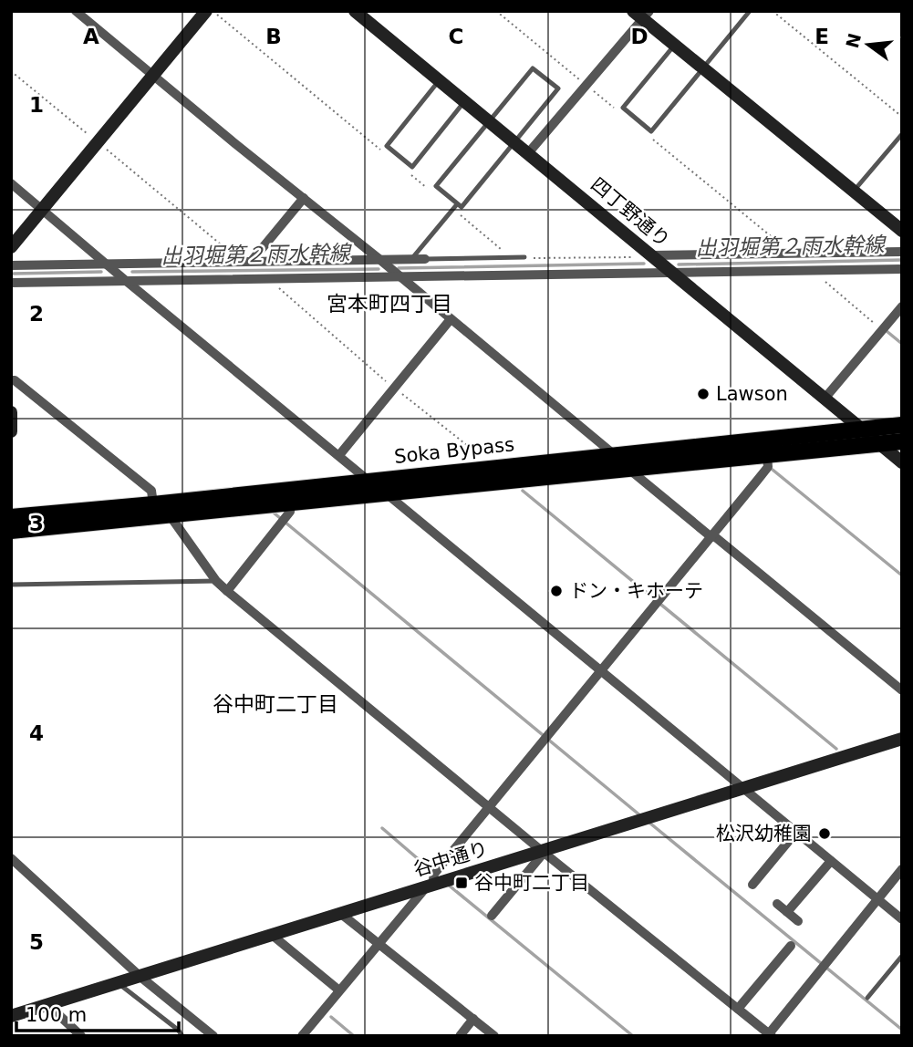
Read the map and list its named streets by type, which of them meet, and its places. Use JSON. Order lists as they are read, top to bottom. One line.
{"streets":{"highway":["Soka Bypass"],"street":["四丁野通り","谷中通り"]},"crossings":[["四丁野通り","Soka Bypass"]],"districts":["宮本町四丁目","谷中町二丁目"],"water":["出羽堀第２雨水幹線"],"places":{"other":["Lawson","ドン・キホーテ","松沢幼稚園"],"transit":["谷中町二丁目"]},"scale_bar":"100 m","north":"left","grid":{"columns":["A","B","C","D","E"],"rows":["1","2","3","4","5"]}}
